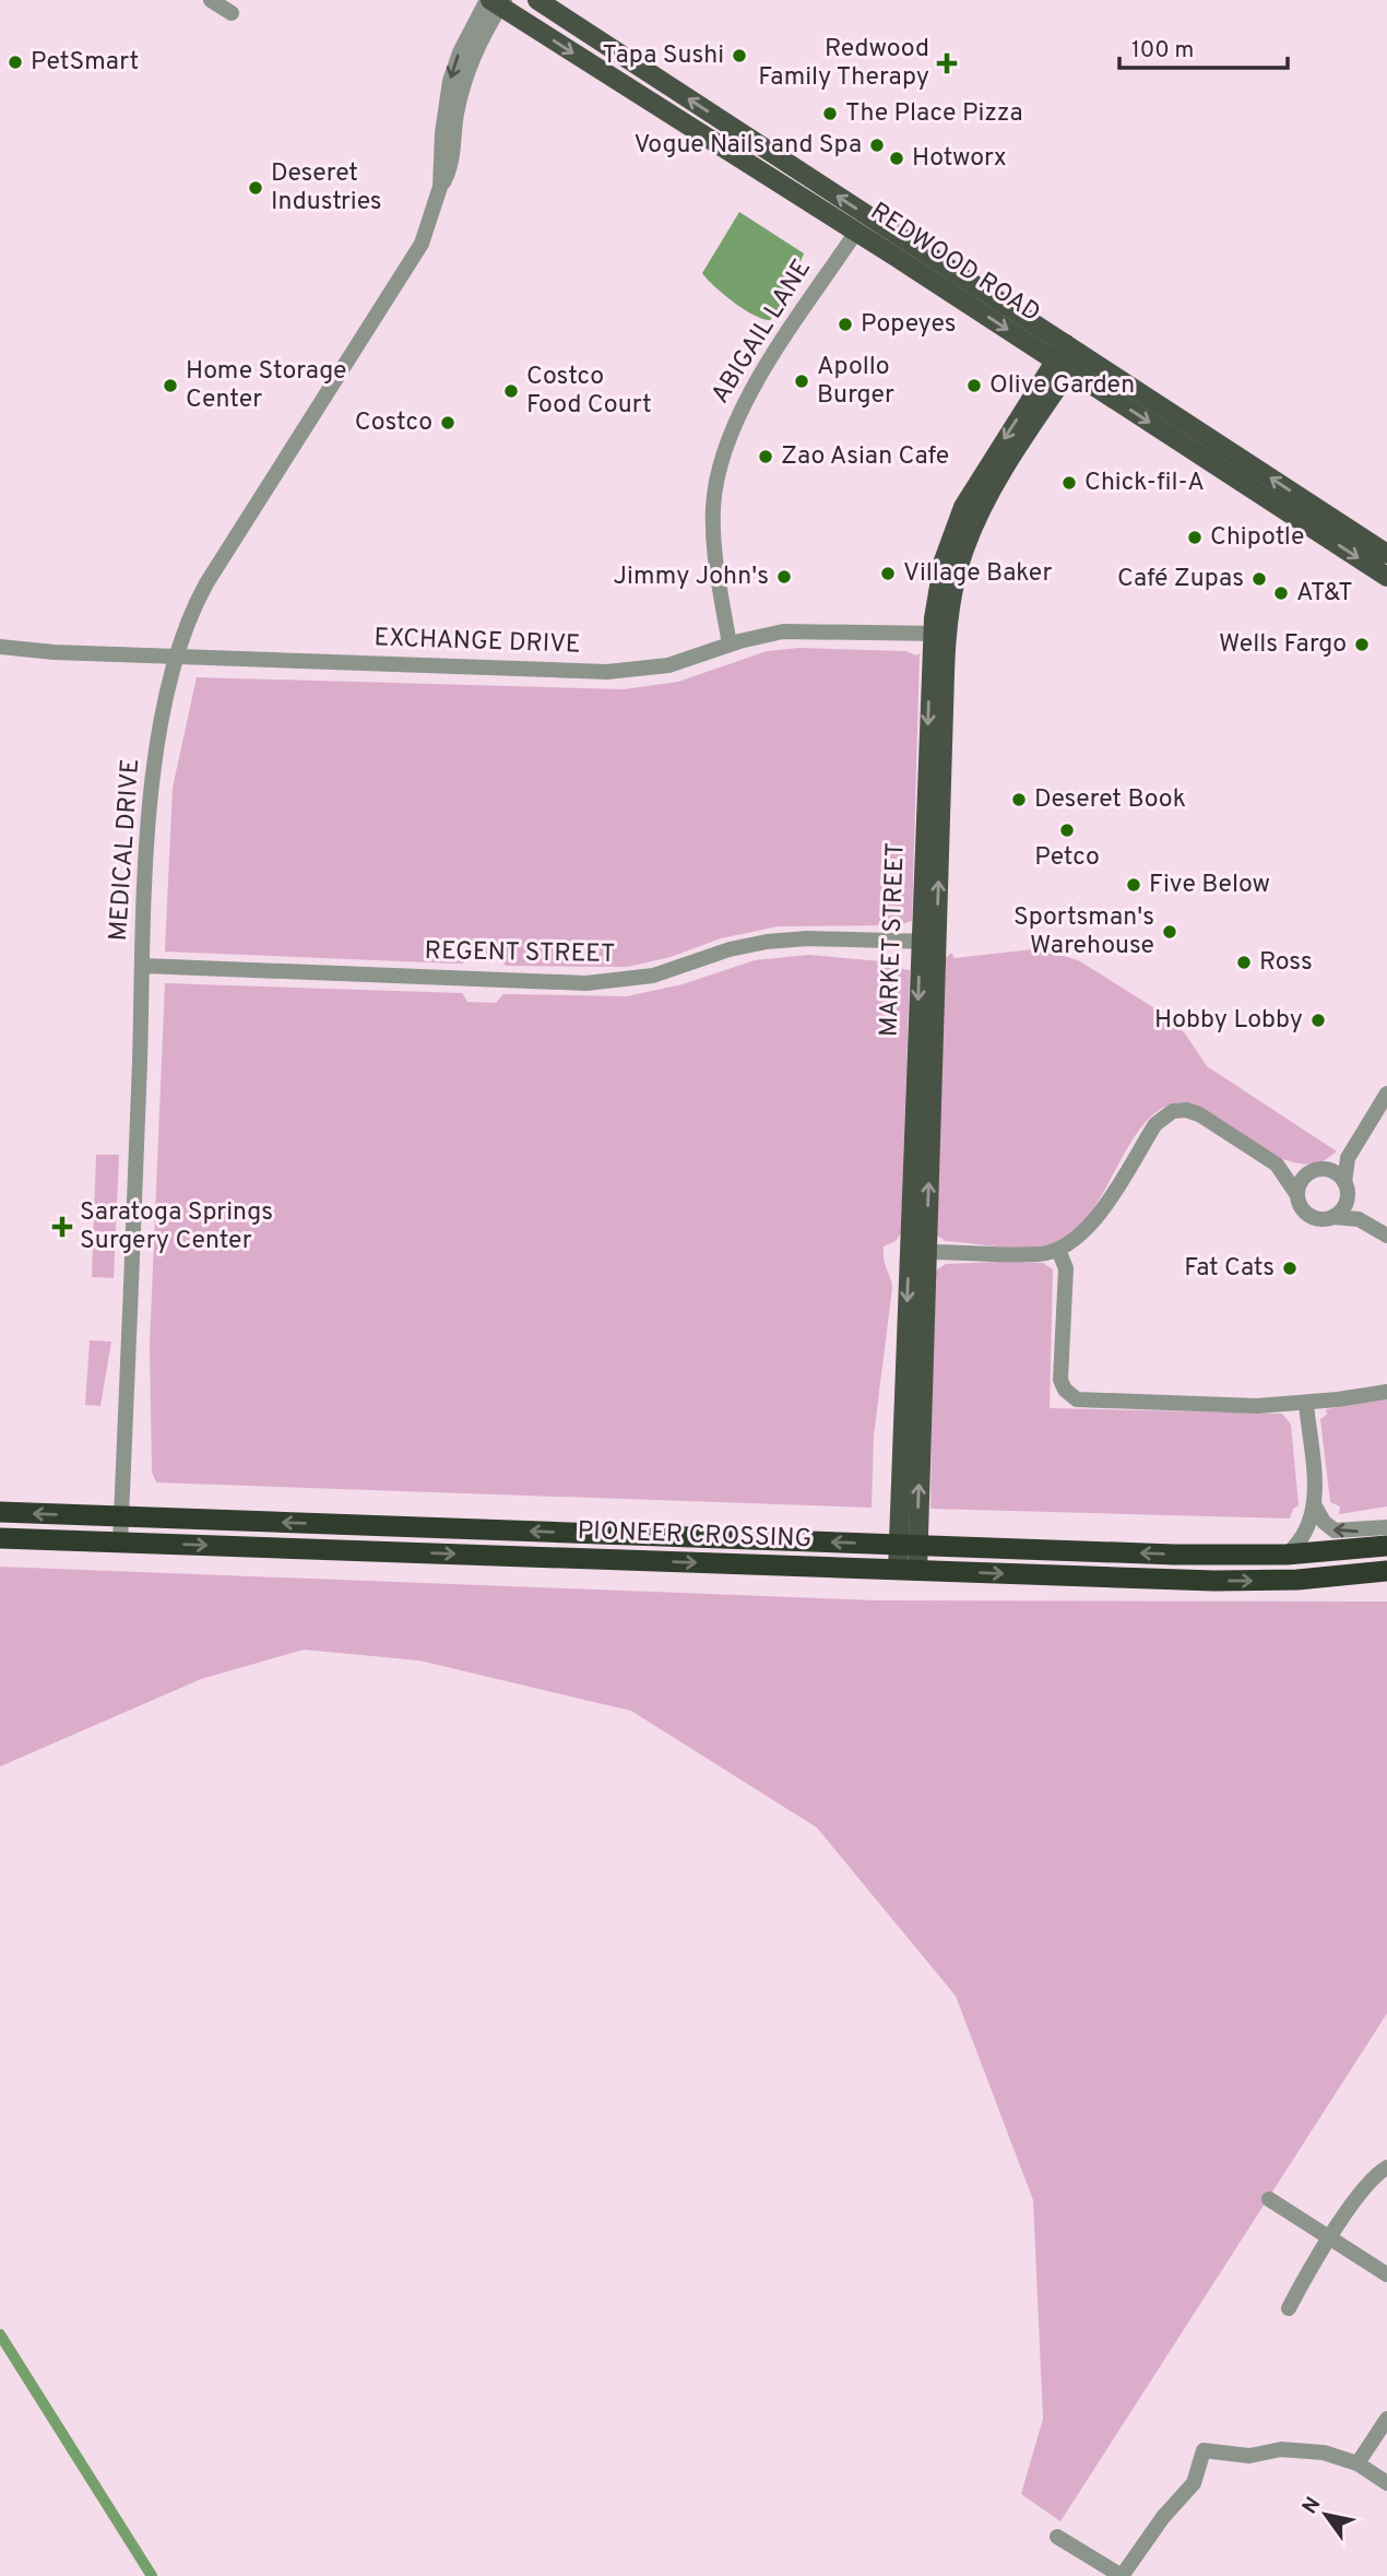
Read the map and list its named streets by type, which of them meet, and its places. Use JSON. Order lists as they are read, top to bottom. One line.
{"streets":{"highway":["PIONEER CROSSING"],"main road":["REDWOOD ROAD","MARKET STREET"],"street":["ABIGAIL LANE","EXCHANGE DRIVE","MEDICAL DRIVE","REGENT STREET"]},"crossings":[["REDWOOD ROAD","ABIGAIL LANE"],["REDWOOD ROAD","MEDICAL DRIVE"],["REDWOOD ROAD","MARKET STREET"],["ABIGAIL LANE","EXCHANGE DRIVE"],["EXCHANGE DRIVE","MEDICAL DRIVE"],["EXCHANGE DRIVE","MARKET STREET"],["MEDICAL DRIVE","REGENT STREET"],["MEDICAL DRIVE","PIONEER CROSSING"],["MARKET STREET","REGENT STREET"],["MARKET STREET","PIONEER CROSSING"]],"places":{"other":["Tapa Sushi","PetSmart","The Place Pizza","Vogue Nails and Spa","Hotworx","Deseret Industries","Popeyes","Apollo Burger","Home Storage Center","Olive Garden","Costco Food Court","Costco","Zao Asian Cafe","Chick-fil-A","Chipotle","Village Baker","Jimmy John's","Café Zupas","AT&T","Wells Fargo","Deseret Book","Petco","Five Below","Sportsman's Warehouse","Ross","Hobby Lobby","Fat Cats"],"health":["Redwood Family Therapy","Saratoga Springs Surgery Center"]},"scale_bar":"100 m","north":"top left"}
